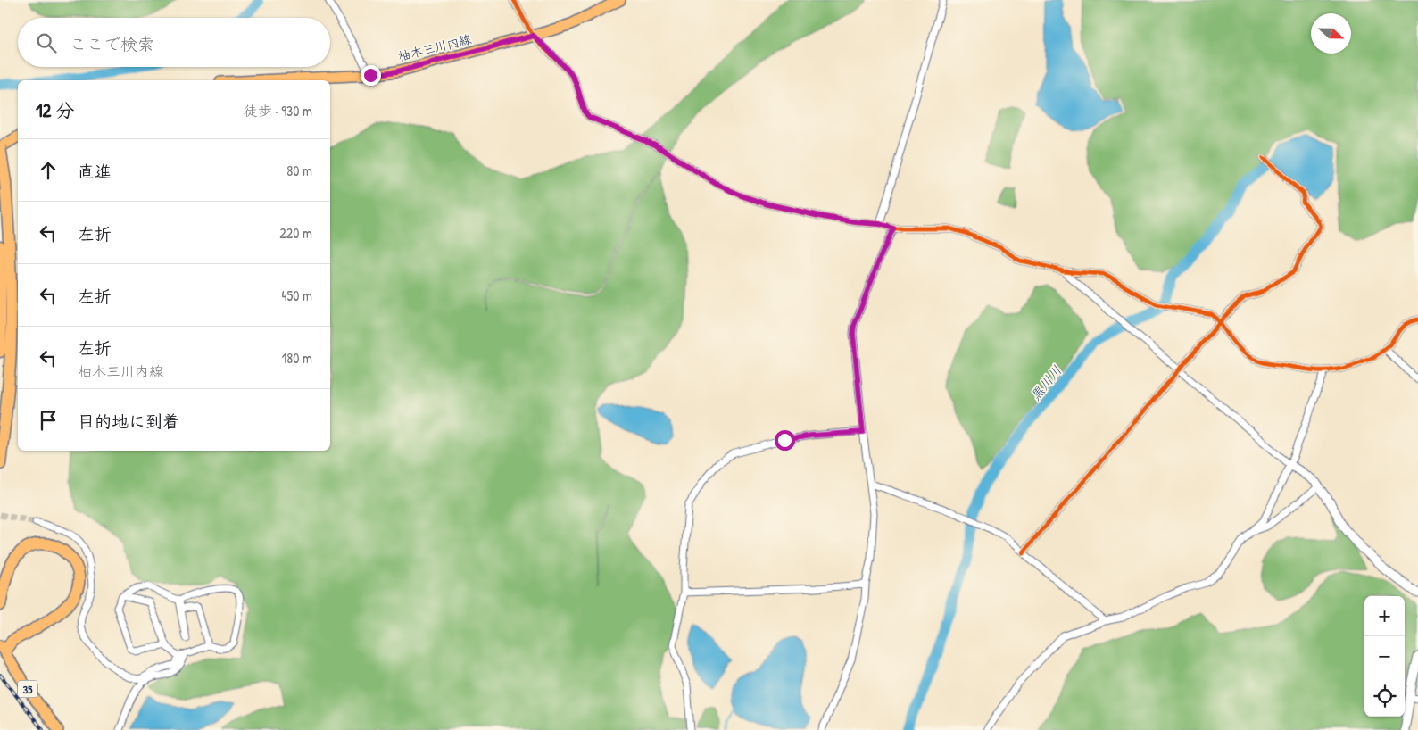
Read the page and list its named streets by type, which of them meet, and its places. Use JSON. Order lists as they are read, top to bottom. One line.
{"streets":{"main road":["柚木三川内線","35"]},"water":["黒川川"],"north":"right","page":{"search":"ここで検索","heading":["12 分","徒歩 · 930 m"],"list":[["直進","80 m"],["左折","220 m"],["左折","450 m"],["左折","柚木三川内線","180 m"],"目的地に到着"],"map_buttons":["+","−"]}}
